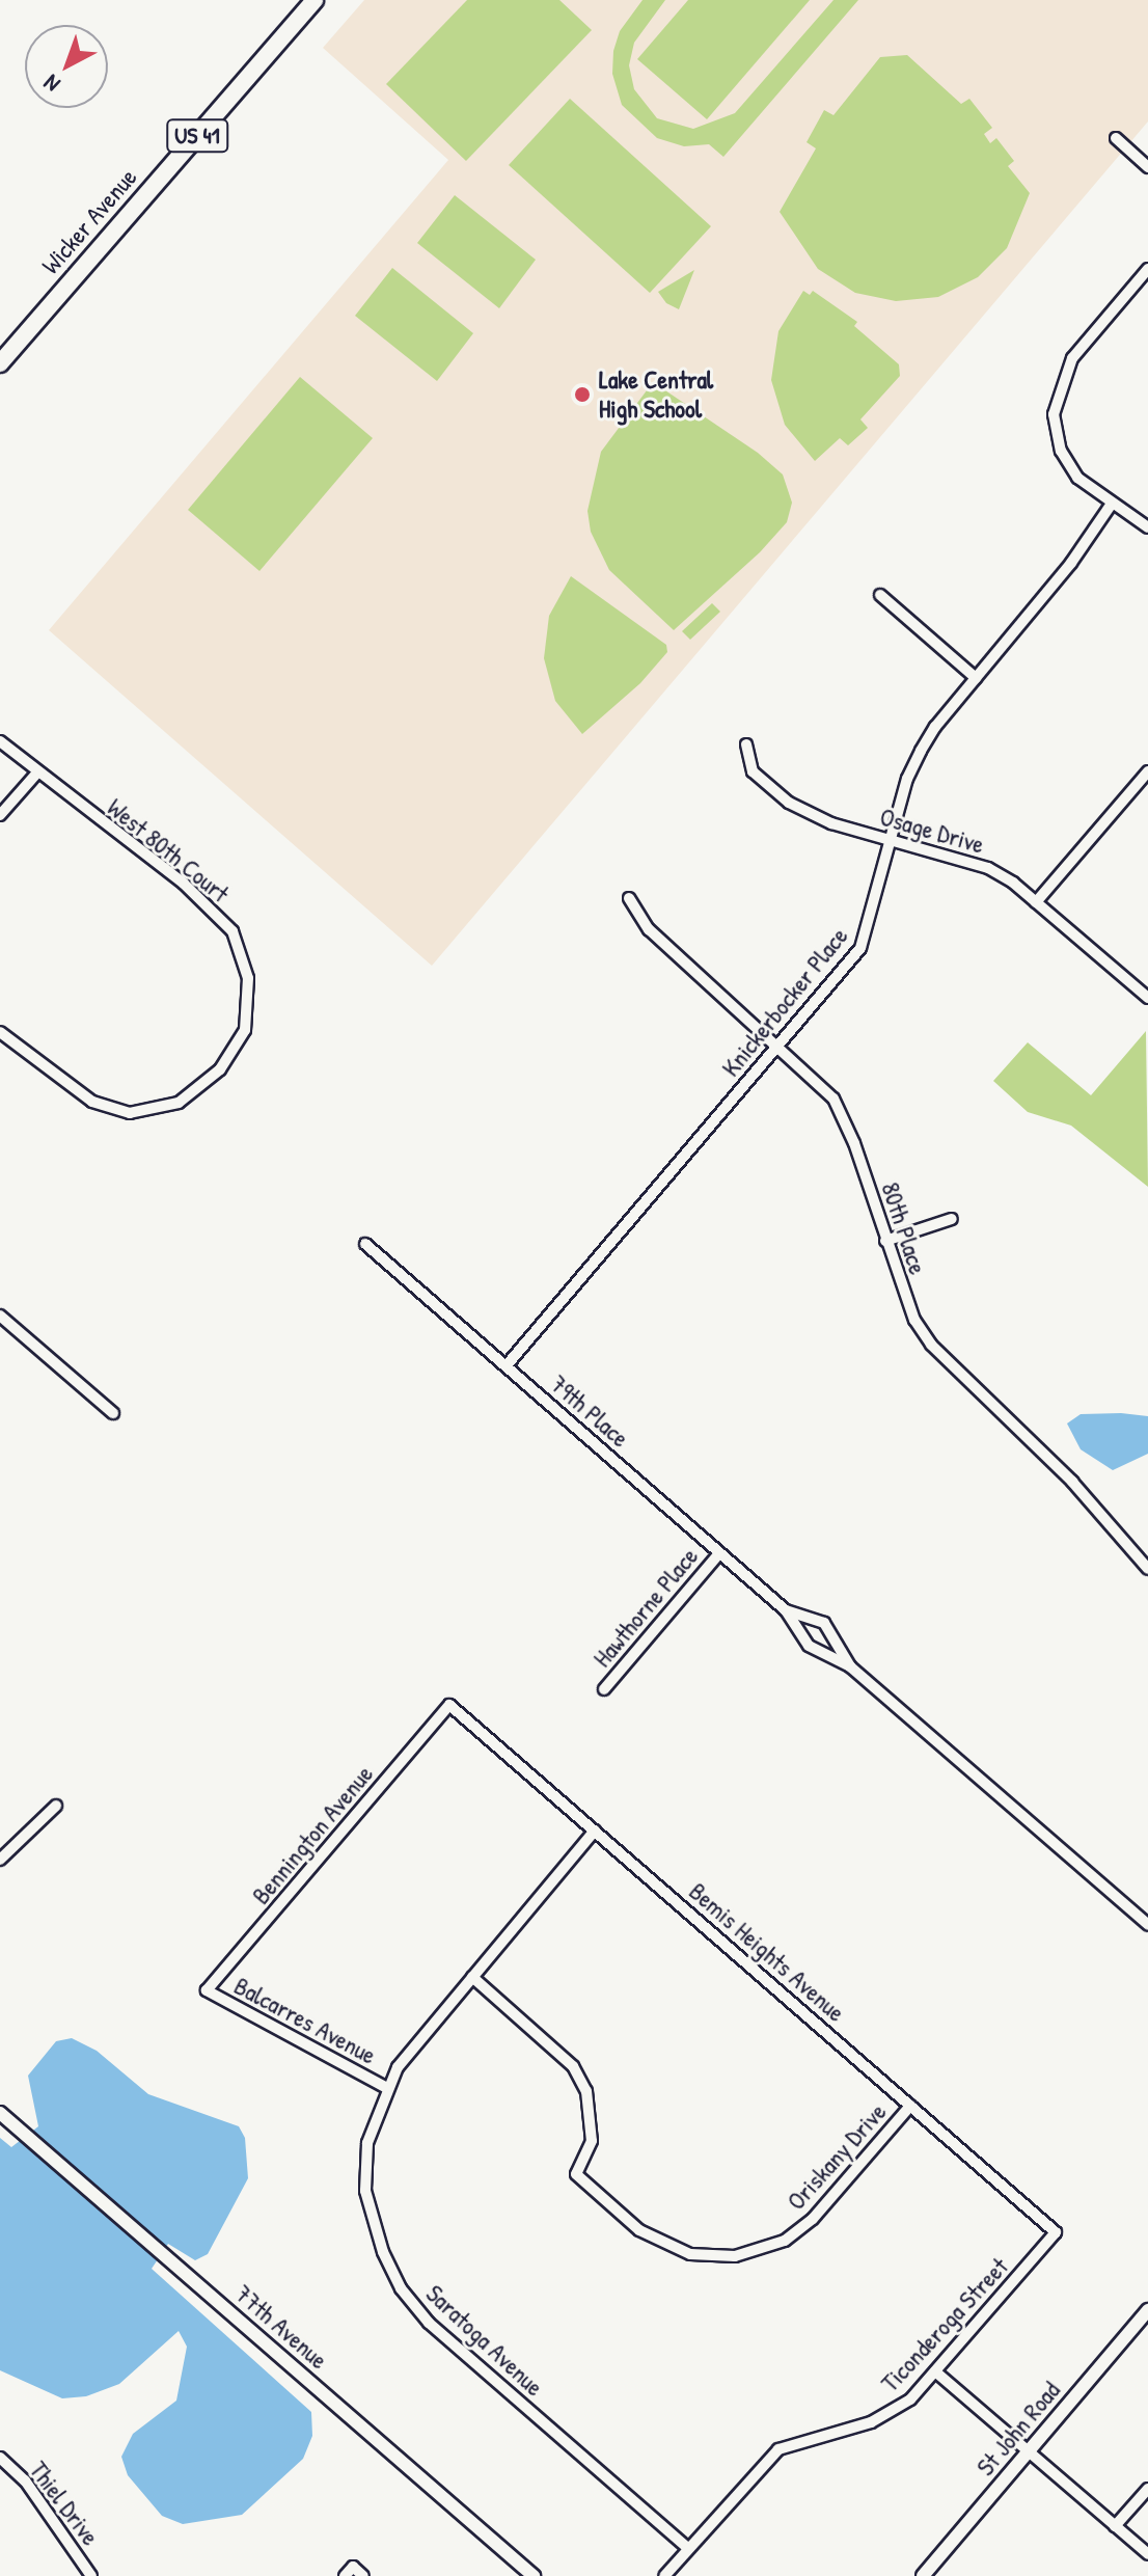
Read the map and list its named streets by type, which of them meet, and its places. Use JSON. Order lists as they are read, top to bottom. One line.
{"streets":{"highway":["US 41","Wicker Avenue"],"street":["Osage Drive","West 80th Court","Knickerbocker Place","80th Place","79th Place","Hawthorne Place","Bennington Avenue","Bemis Heights Avenue","Balcarres Avenue","Oriskany Drive","Ticonderoga Street","77th Avenue","Saratoga Avenue","St John Road","Thiel Drive"]},"crossings":[["Osage Drive","Knickerbocker Place"],["Knickerbocker Place","80th Place"],["Knickerbocker Place","79th Place"],["79th Place","Hawthorne Place"],["Bennington Avenue","Bemis Heights Avenue"],["Bennington Avenue","Balcarres Avenue"],["Bemis Heights Avenue","Oriskany Drive"],["Bemis Heights Avenue","Ticonderoga Street"],["Bemis Heights Avenue","Saratoga Avenue"],["Balcarres Avenue","Saratoga Avenue"],["Oriskany Drive","Saratoga Avenue"],["Ticonderoga Street","Saratoga Avenue"]],"places":["Lake Central High School"],"north":"bottom left"}
